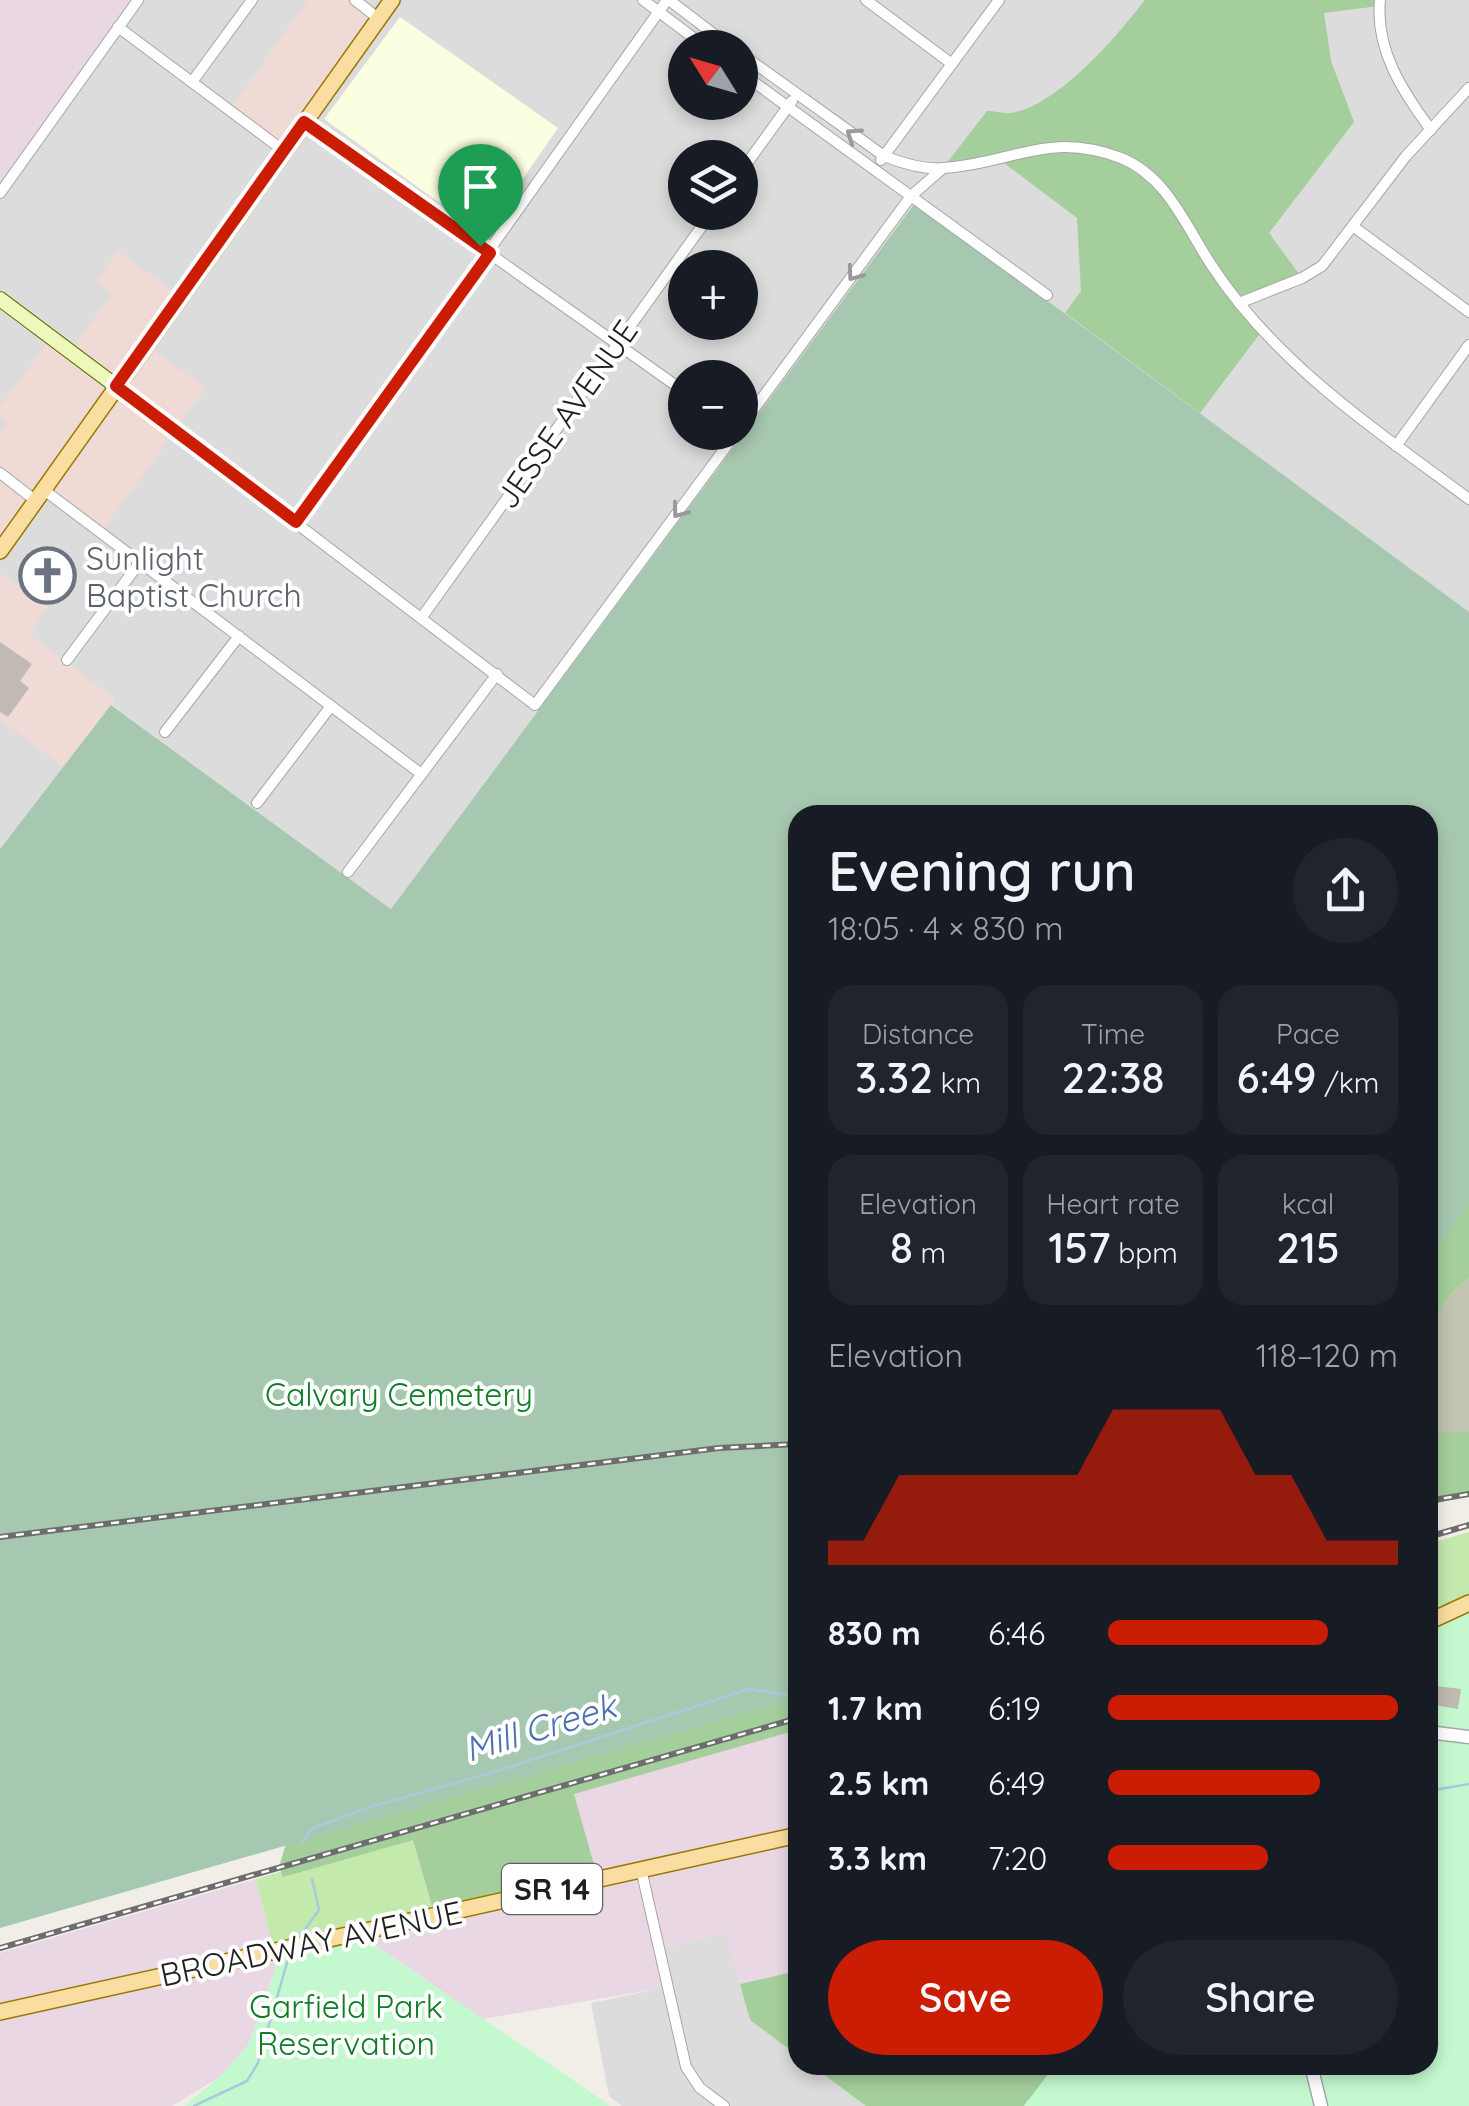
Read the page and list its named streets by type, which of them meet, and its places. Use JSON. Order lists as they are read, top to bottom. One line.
{"streets":{"main road":["SR 14","BROADWAY AVENUE"],"street":["JESSE AVENUE"]},"water":["Mill Creek"],"parks":["Calvary Cemetery","Garfield Park Reservation"],"places":{"church":["Sunlight Baptist Church"]},"north":"top left","page":{"map_buttons":["+","−"],"heading":["Evening run","18:05 · 4 × 830 m"],"stats":[["Distance","3.32 km"],["Time","22:38"],["Pace","6:49 /km"],["Elevation","8 m"],["Heart rate","157 bpm"],["kcal","215"]],"chart":["Elevation","118–120 m"],"list":[{"name":"830 m","note":"6:46"},{"name":"1.7 km","note":"6:19"},{"name":"2.5 km","note":"6:49"},{"name":"3.3 km","note":"7:20"}],"buttons":["Save","Share"]}}
